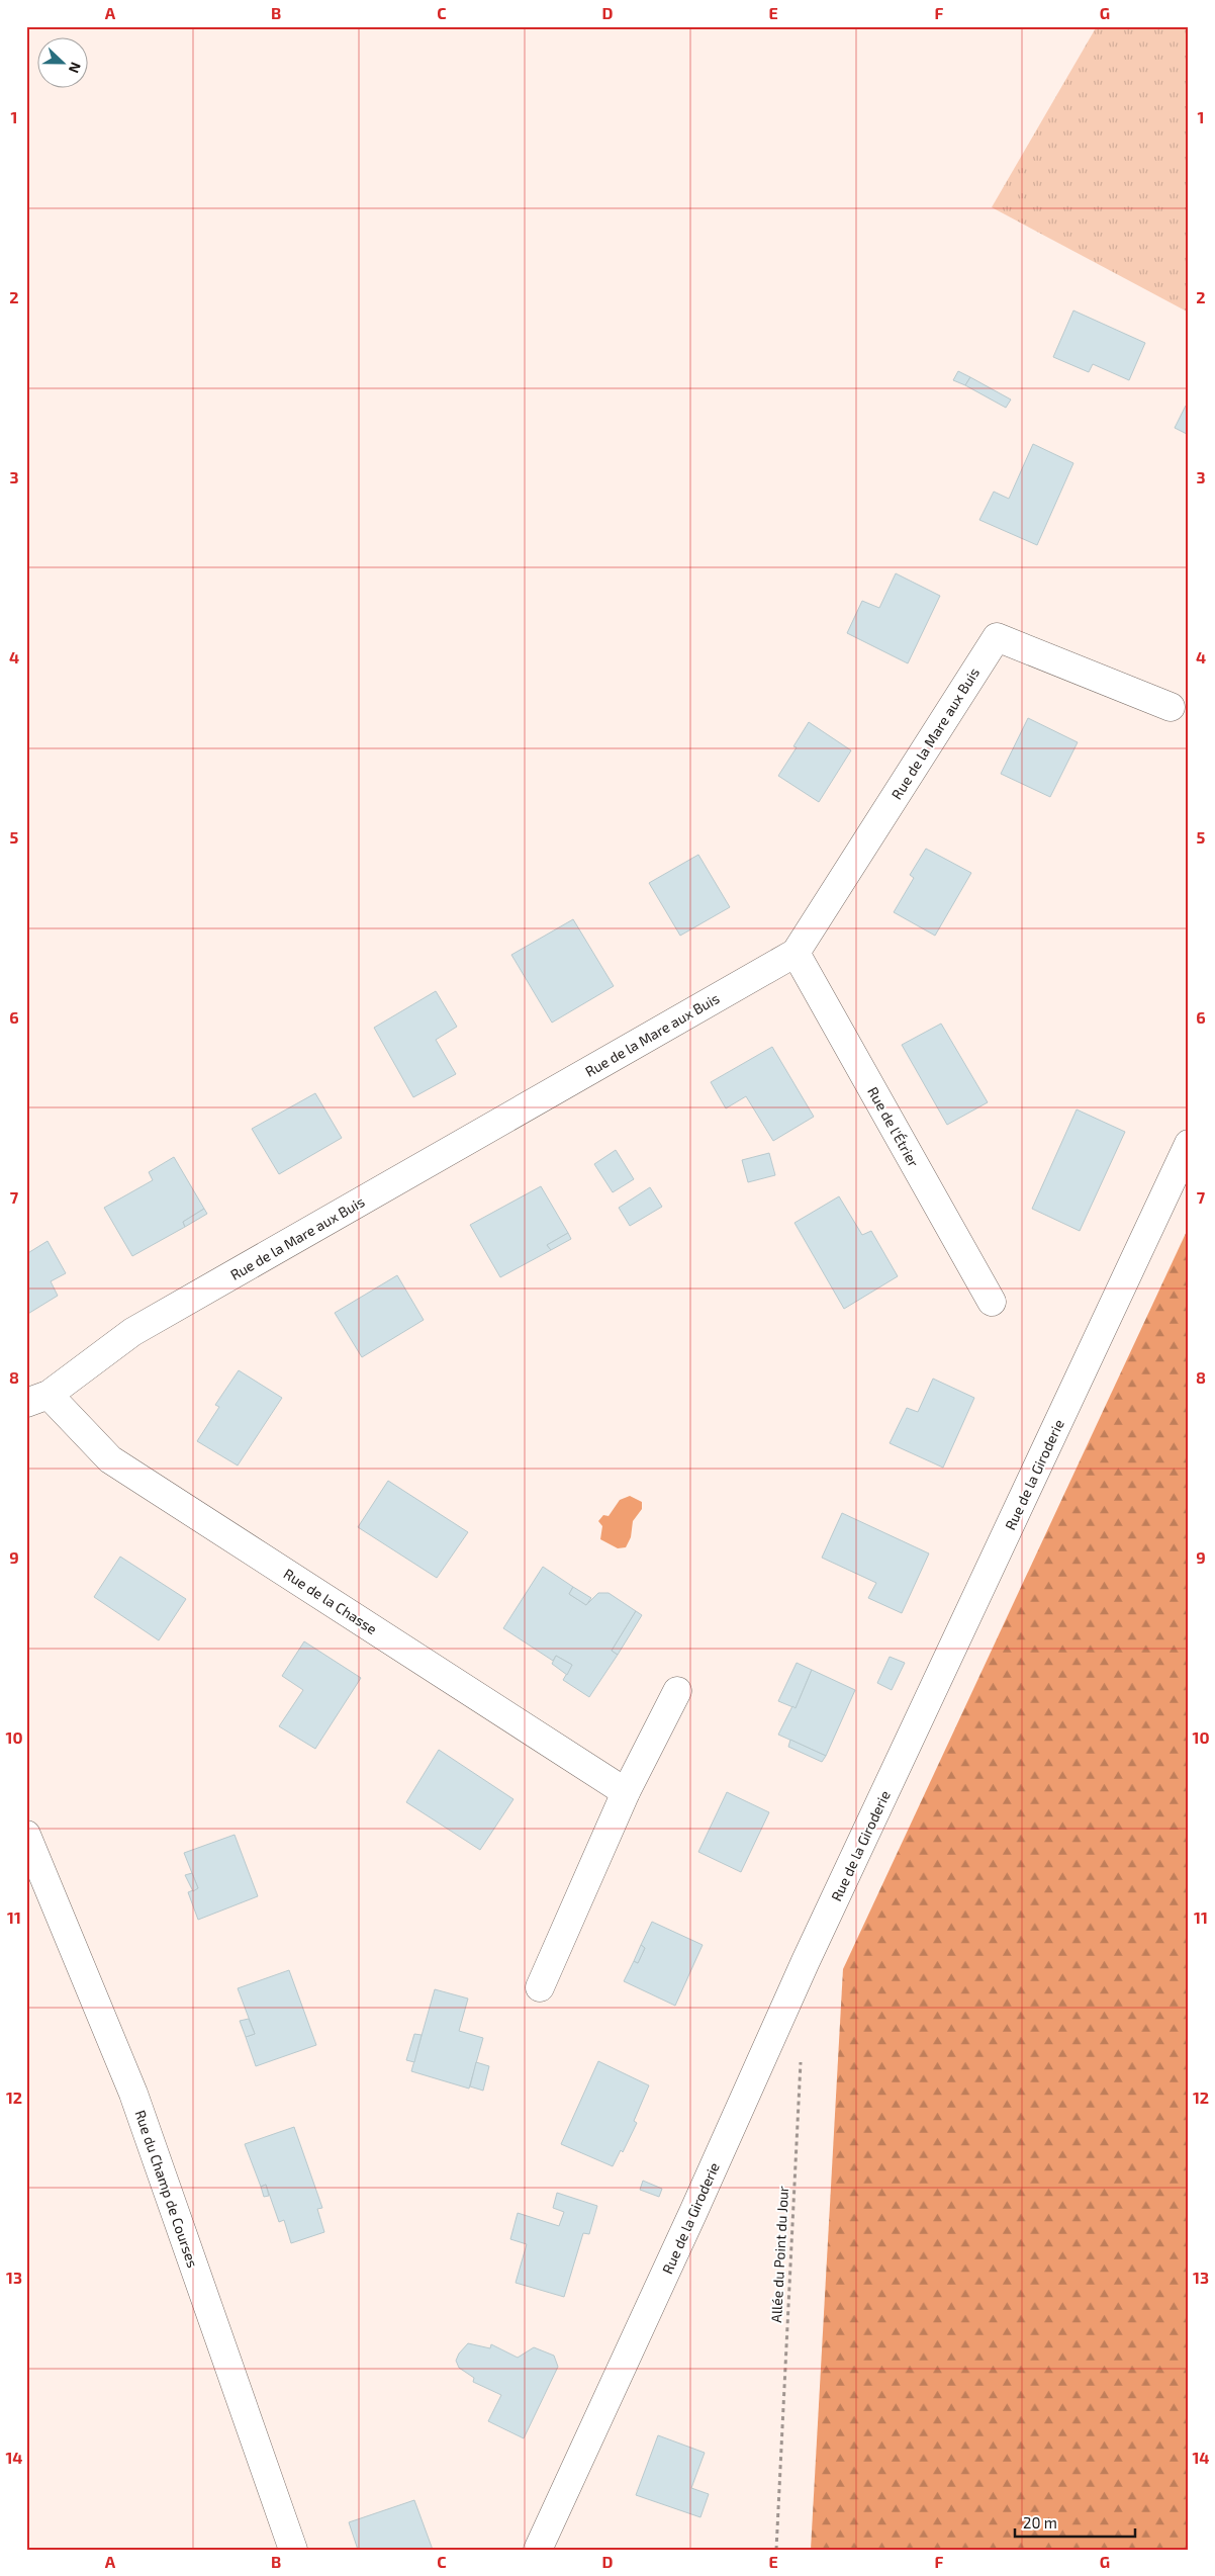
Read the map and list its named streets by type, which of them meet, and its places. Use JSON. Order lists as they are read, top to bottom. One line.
{"streets":{"street":["Rue de la Mare aux Buis","Rue de l'Étrier","Rue de la Giroderie","Rue de la Chasse","Rue du Champ de Courses"],"path":["Allée du Point du Jour"]},"crossings":[["Rue de la Mare aux Buis","Rue de l'Étrier"],["Rue de la Mare aux Buis","Rue de la Chasse"]],"scale_bar":"20 m","north":"right","grid":{"columns":["A","B","C","D","E","F","G"],"rows":["1","2","3","4","5","6","7","8","9","10","11","12","13","14"]}}
